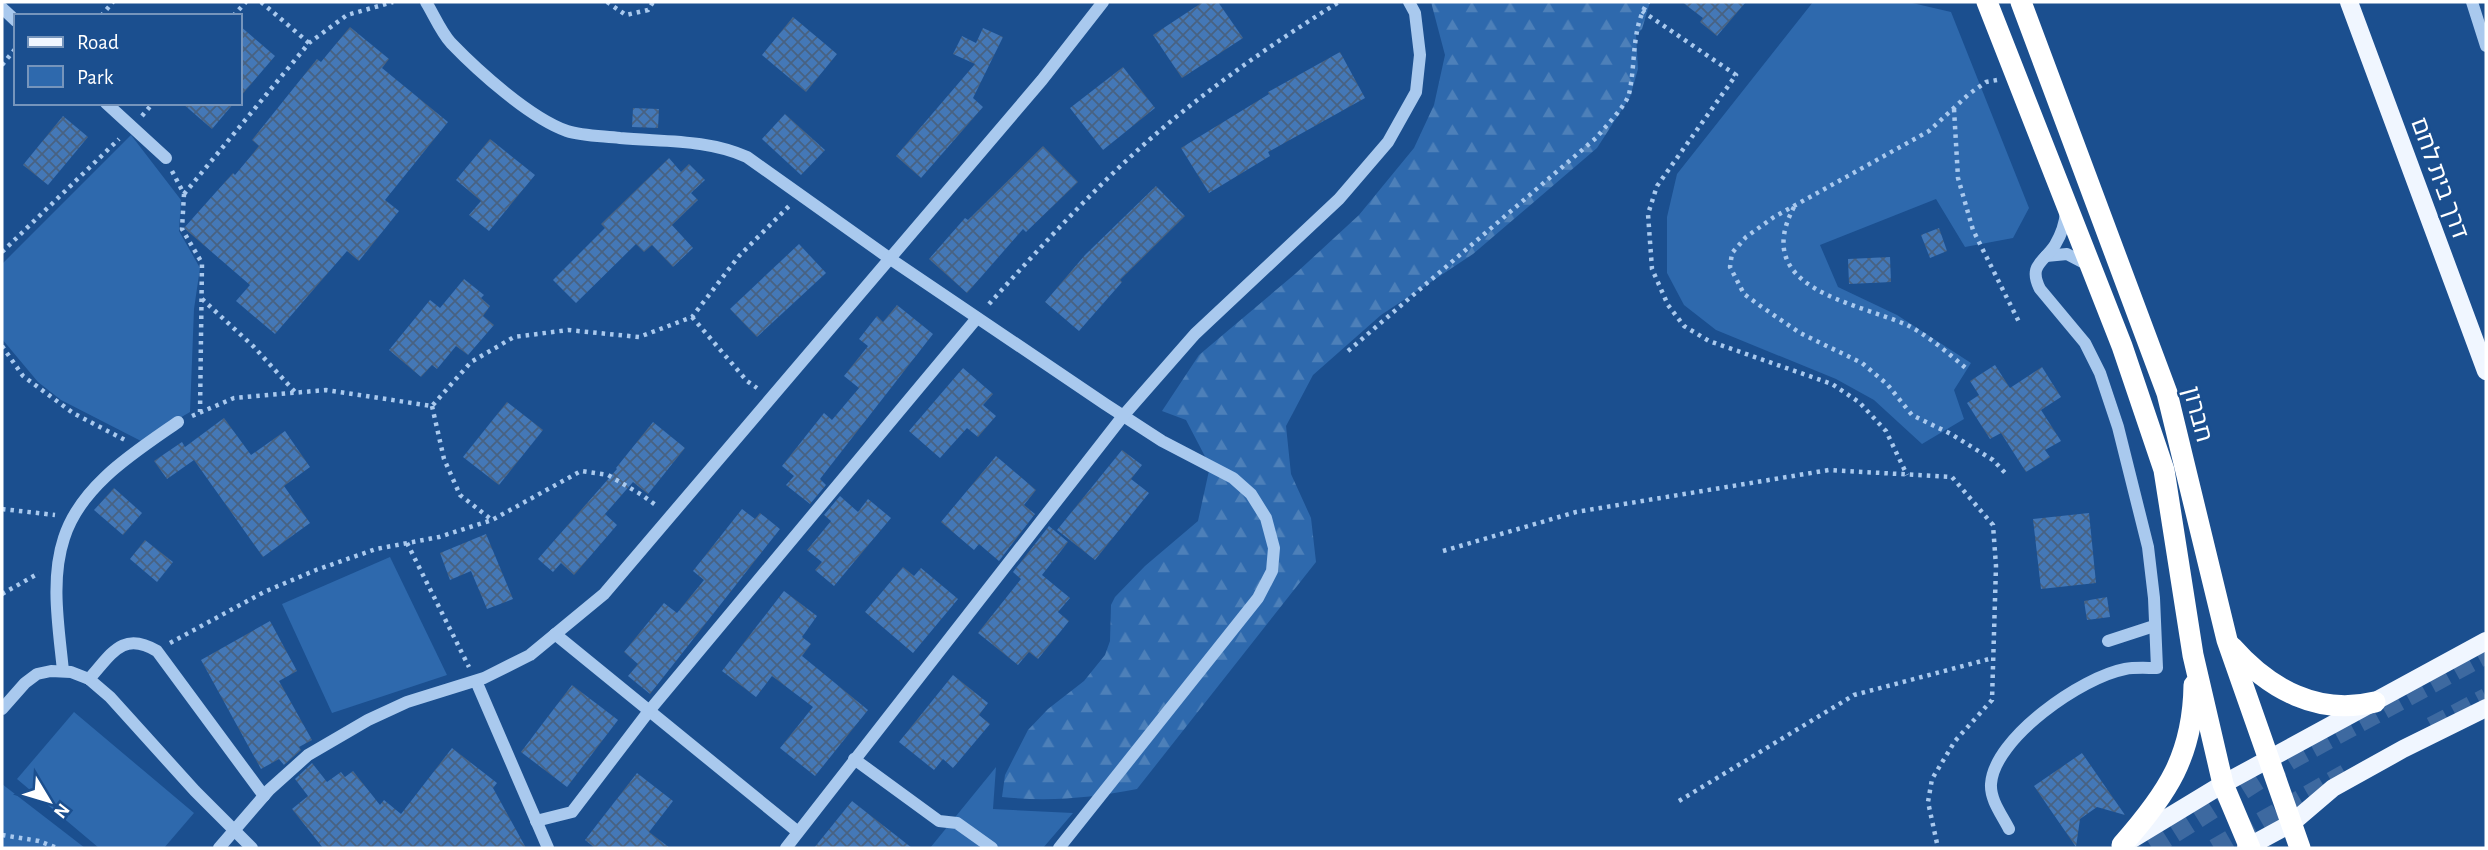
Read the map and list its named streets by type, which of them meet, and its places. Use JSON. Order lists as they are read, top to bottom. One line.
{"streets":{"highway":["חברון"],"main road":["דרך בית לחם"]},"legend":["Road","Park"],"north":"bottom right"}
